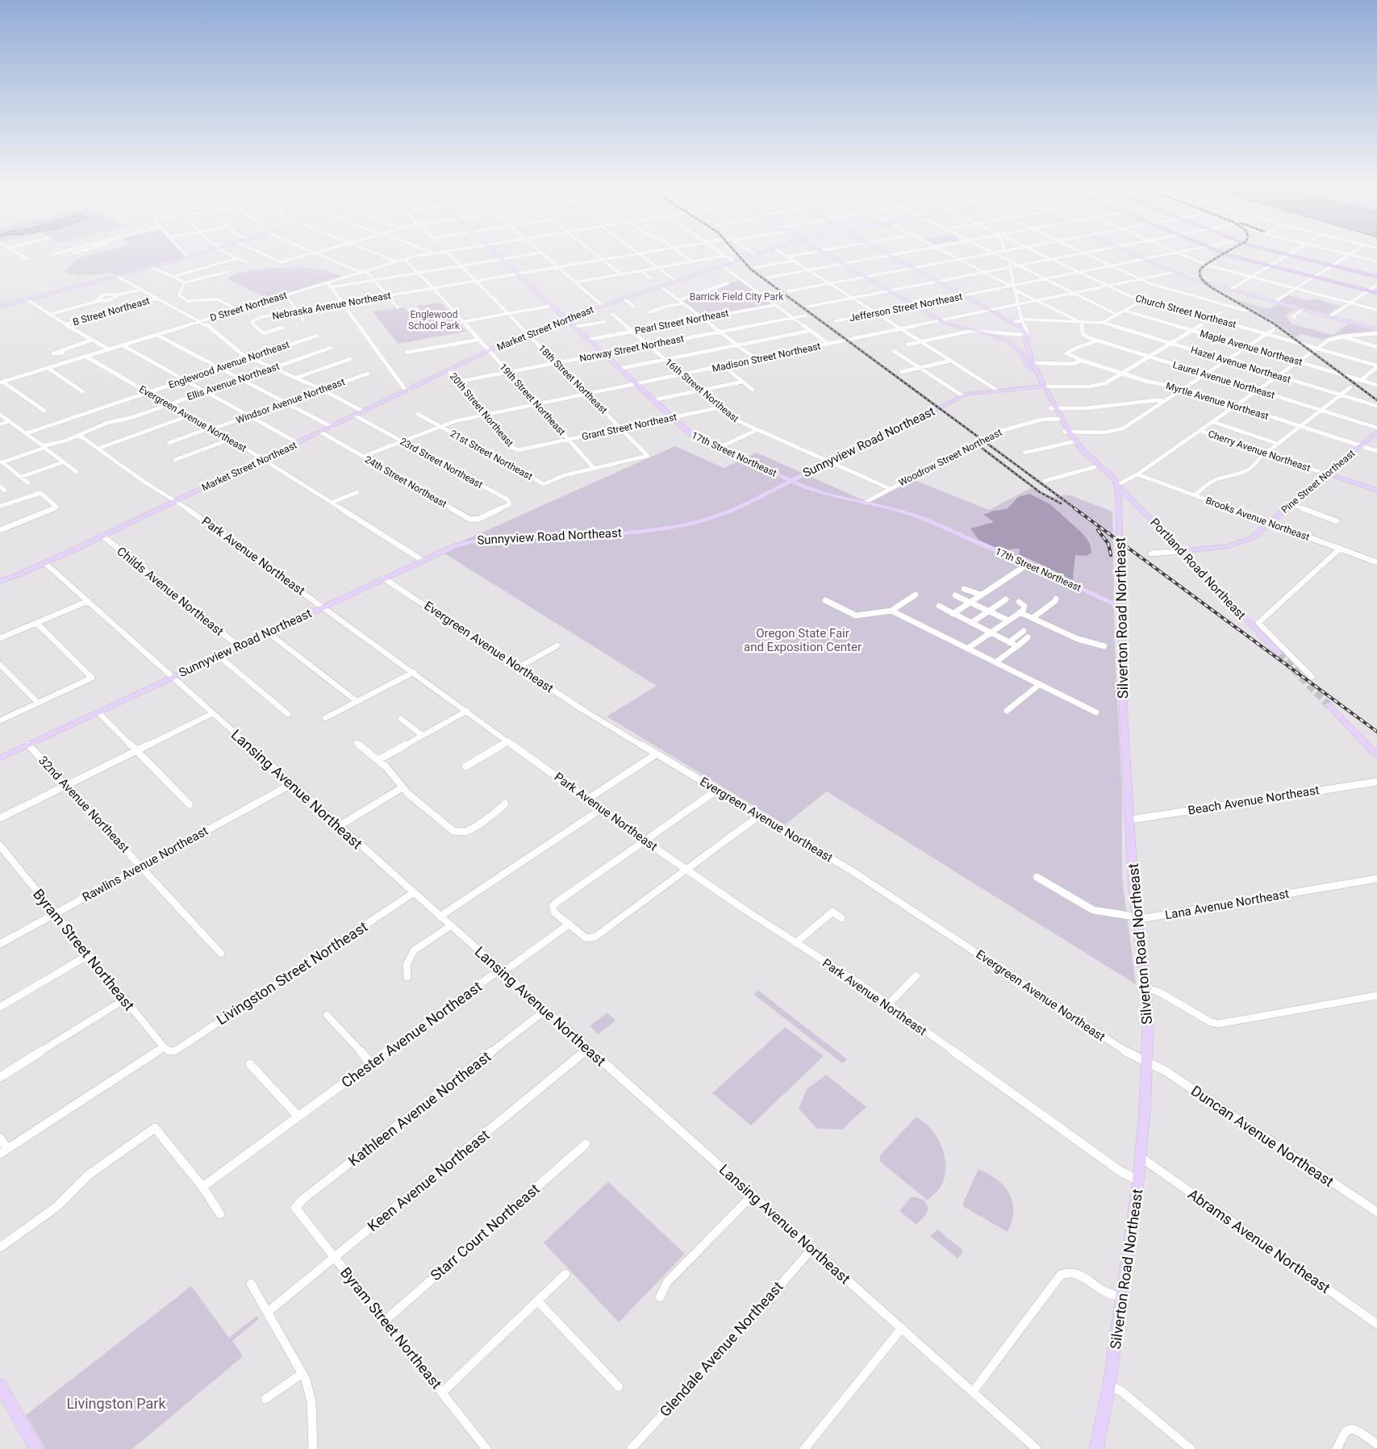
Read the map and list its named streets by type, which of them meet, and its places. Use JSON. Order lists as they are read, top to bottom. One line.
{"streets":{"main road":["Market Street Northeast","Sunnyview Road Northeast","Cherry Avenue Northeast","17th Street Northeast","Pine Street Northeast","Portland Road Northeast","Silverton Road Northeast"],"street":["Nebraska Avenue Northeast","D Street Northeast","Jefferson Street Northeast","B Street Northeast","Church Street Northeast","Pearl Street Northeast","Maple Avenue Northeast","Norway Street Northeast","Madison Street Northeast","Englewood Avenue Northeast","Hazel Avenue Northeast","18th Street Northeast","Laurel Avenue Northeast","Ellis Avenue Northeast","16th Street Northeast","19th Street Northeast","Windsor Avenue Northeast","Myrtle Avenue Northeast","20th Street Northeast","Evergreen Avenue Northeast","Grant Street Northeast","21st Street Northeast","Woodrow Street Northeast","23rd Street Northeast","24th Street Northeast","Brooks Avenue Northeast","Park Avenue Northeast","Childs Avenue Northeast","Lansing Avenue Northeast","Beach Avenue Northeast","32nd Avenue Northeast","Rawlins Avenue Northeast","Lana Avenue Northeast","Byram Street Northeast","Livingston Street Northeast","Chester Avenue Northeast","Kathleen Avenue Northeast","Duncan Avenue Northeast","Keen Avenue Northeast","Starr Court Northeast","Abrams Avenue Northeast","Glendale Avenue Northeast"]},"crossings":[["Nebraska Avenue Northeast","18th Street Northeast"],["Nebraska Avenue Northeast","19th Street Northeast"],["Nebraska Avenue Northeast","17th Street Northeast"],["D Street Northeast","19th Street Northeast"],["D Street Northeast","Evergreen Avenue Northeast"],["Jefferson Street Northeast","Church Street Northeast"],["Church Street Northeast","Madison Street Northeast"],["Pearl Street Northeast","16th Street Northeast"],["Pearl Street Northeast","17th Street Northeast"],["Market Street Northeast","18th Street Northeast"],["Market Street Northeast","19th Street Northeast"],["Market Street Northeast","20th Street Northeast"],["Market Street Northeast","Evergreen Avenue Northeast"],["Market Street Northeast","17th Street Northeast"],["Market Street Northeast","23rd Street Northeast"],["Market Street Northeast","24th Street Northeast"],["Market Street Northeast","Park Avenue Northeast"],["Market Street Northeast","Childs Avenue Northeast"],["Market Street Northeast","Lansing Avenue Northeast"],["Norway Street Northeast","18th Street Northeast"],["Norway Street Northeast","16th Street Northeast"],["Norway Street Northeast","19th Street Northeast"],["Norway Street Northeast","20th Street Northeast"],["Norway Street Northeast","17th Street Northeast"],["Madison Street Northeast","18th Street Northeast"],["Madison Street Northeast","16th Street Northeast"],["Madison Street Northeast","19th Street Northeast"],["Madison Street Northeast","20th Street Northeast"],["Madison Street Northeast","17th Street Northeast"],["Madison Street Northeast","21st Street Northeast"],["Madison Street Northeast","23rd Street Northeast"],["Madison Street Northeast","24th Street Northeast"],["Englewood Avenue Northeast","Evergreen Avenue Northeast"],["18th Street Northeast","19th Street Northeast"],["18th Street Northeast","Grant Street Northeast"],["18th Street Northeast","21st Street Northeast"],["Ellis Avenue Northeast","Evergreen Avenue Northeast"],["Ellis Avenue Northeast","Park Avenue Northeast"],["16th Street Northeast","Grant Street Northeast"],["16th Street Northeast","Sunnyview Road Northeast"],["16th Street Northeast","Woodrow Street Northeast"],["19th Street Northeast","Grant Street Northeast"],["19th Street Northeast","21st Street Northeast"],["Windsor Avenue Northeast","Evergreen Avenue Northeast"],["Myrtle Avenue Northeast","Pine Street Northeast"],["20th Street Northeast","Grant Street Northeast"],["Evergreen Avenue Northeast","Sunnyview Road Northeast"],["Evergreen Avenue Northeast","Silverton Road Northeast"],["Evergreen Avenue Northeast","Duncan Avenue Northeast"],["Grant Street Northeast","17th Street Northeast"],["Sunnyview Road Northeast","17th Street Northeast"],["Sunnyview Road Northeast","Park Avenue Northeast"],["Sunnyview Road Northeast","Childs Avenue Northeast"],["Sunnyview Road Northeast","Lansing Avenue Northeast"],["Sunnyview Road Northeast","32nd Avenue Northeast"],["Cherry Avenue Northeast","Pine Street Northeast"],["17th Street Northeast","Woodrow Street Northeast"],["17th Street Northeast","Silverton Road Northeast"],["23rd Street Northeast","24th Street Northeast"],["Pine Street Northeast","Brooks Avenue Northeast"],["Pine Street Northeast","Portland Road Northeast"],["Park Avenue Northeast","Silverton Road Northeast"],["Portland Road Northeast","Silverton Road Northeast"],["Silverton Road Northeast","Beach Avenue Northeast"],["Silverton Road Northeast","Lana Avenue Northeast"],["Silverton Road Northeast","Duncan Avenue Northeast"],["Silverton Road Northeast","Abrams Avenue Northeast"],["Lansing Avenue Northeast","Rawlins Avenue Northeast"],["Lansing Avenue Northeast","Livingston Street Northeast"],["Lansing Avenue Northeast","Chester Avenue Northeast"],["Lansing Avenue Northeast","Kathleen Avenue Northeast"],["Lansing Avenue Northeast","Keen Avenue Northeast"],["Lansing Avenue Northeast","Glendale Avenue Northeast"],["32nd Avenue Northeast","Rawlins Avenue Northeast"],["Rawlins Avenue Northeast","Byram Street Northeast"],["Byram Street Northeast","Livingston Street Northeast"],["Byram Street Northeast","Kathleen Avenue Northeast"],["Byram Street Northeast","Keen Avenue Northeast"],["Byram Street Northeast","Starr Court Northeast"]],"parks":["Barrick Field City Park","Englewood School Park","Oregon State Fair and Exposition Center","Livingston Park"]}
